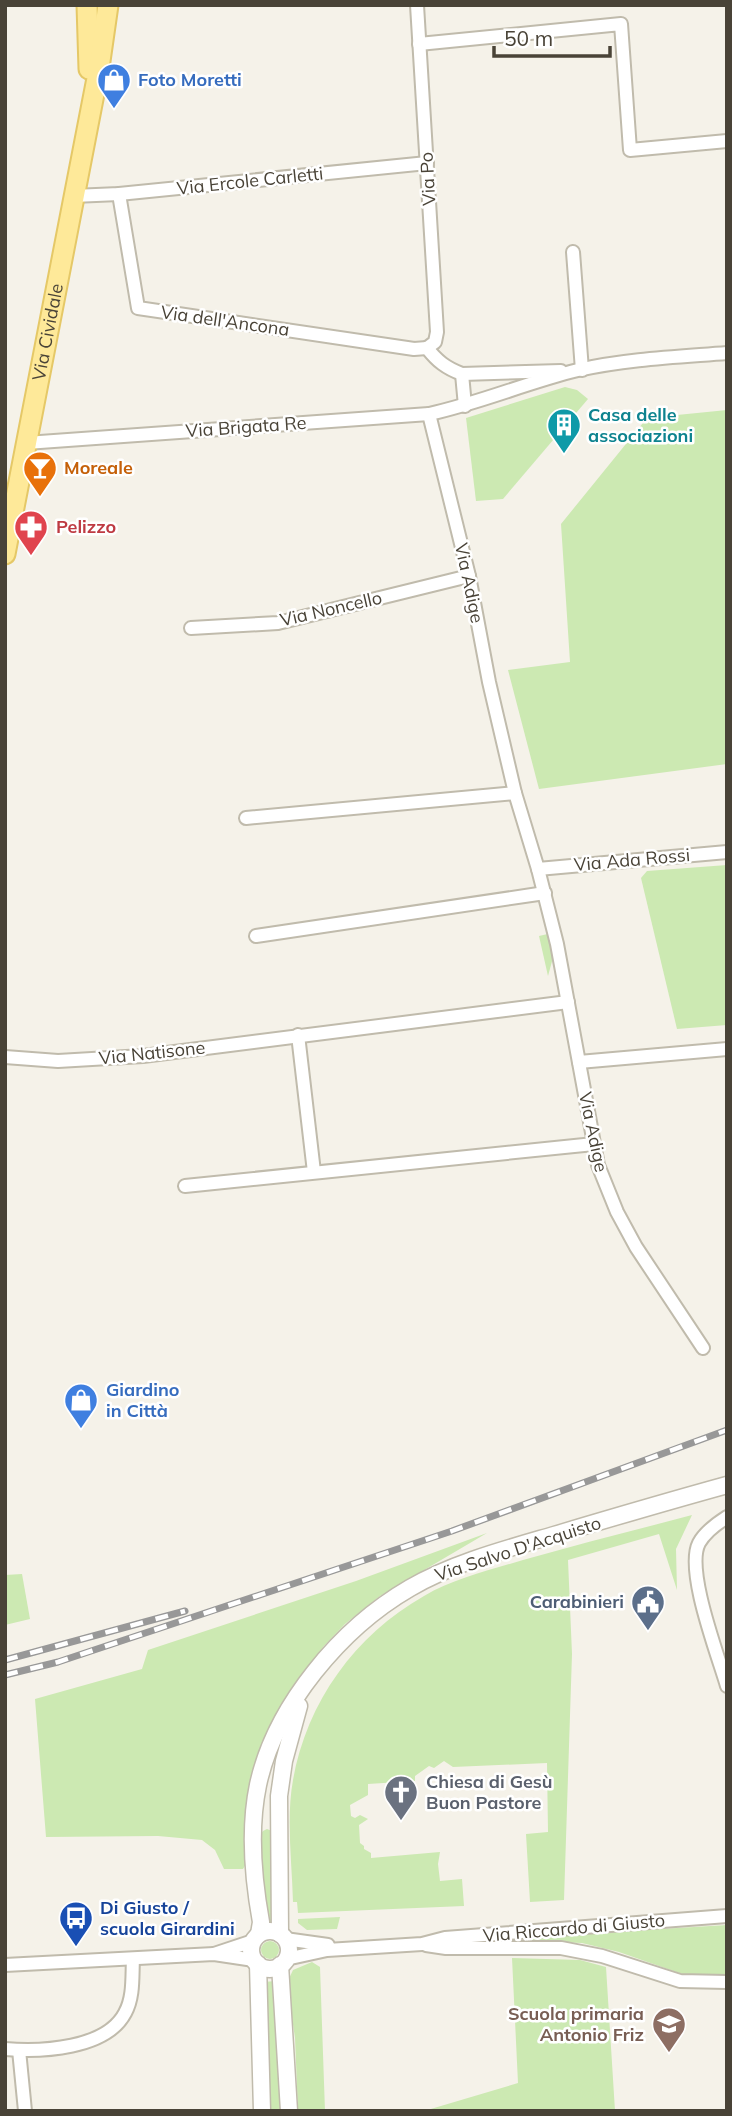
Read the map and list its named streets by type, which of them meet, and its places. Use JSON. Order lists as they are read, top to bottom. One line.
{"streets":{"main road":["Via Cividale"],"street":["Via Po","Via Ercole Carletti","Via dell'Ancona","Via Brigata Re","Via Adige","Via Noncello","Via Ada Rossi","Via Natisone","Via Salvo D'Acquisto","Via Riccardo di Giusto"]},"crossings":[["Via Po","Via Ercole Carletti"],["Via Po","Via dell'Ancona"],["Via Ercole Carletti","Via dell'Ancona"],["Via Ercole Carletti","Via Cividale"],["Via Cividale","Via Brigata Re"],["Via Brigata Re","Via Adige"],["Via Adige","Via Noncello"],["Via Adige","Via Ada Rossi"],["Via Adige","Via Natisone"],["Via Salvo D'Acquisto","Via Riccardo di Giusto"]],"places":{"shop":["Foto Moretti","Giardino in Città"],"building":["Casa delle associazioni"],"bar":["Moreale"],"pharmacy":["Pelizzo"],"public building":["Carabinieri"],"church":["Chiesa di Gesù Buon Pastore"],"bus stop":["Di Giusto / scuola Girardini"],"school or university":["Scuola primaria Antonio Friz"]},"scale_bar":"50 m"}
